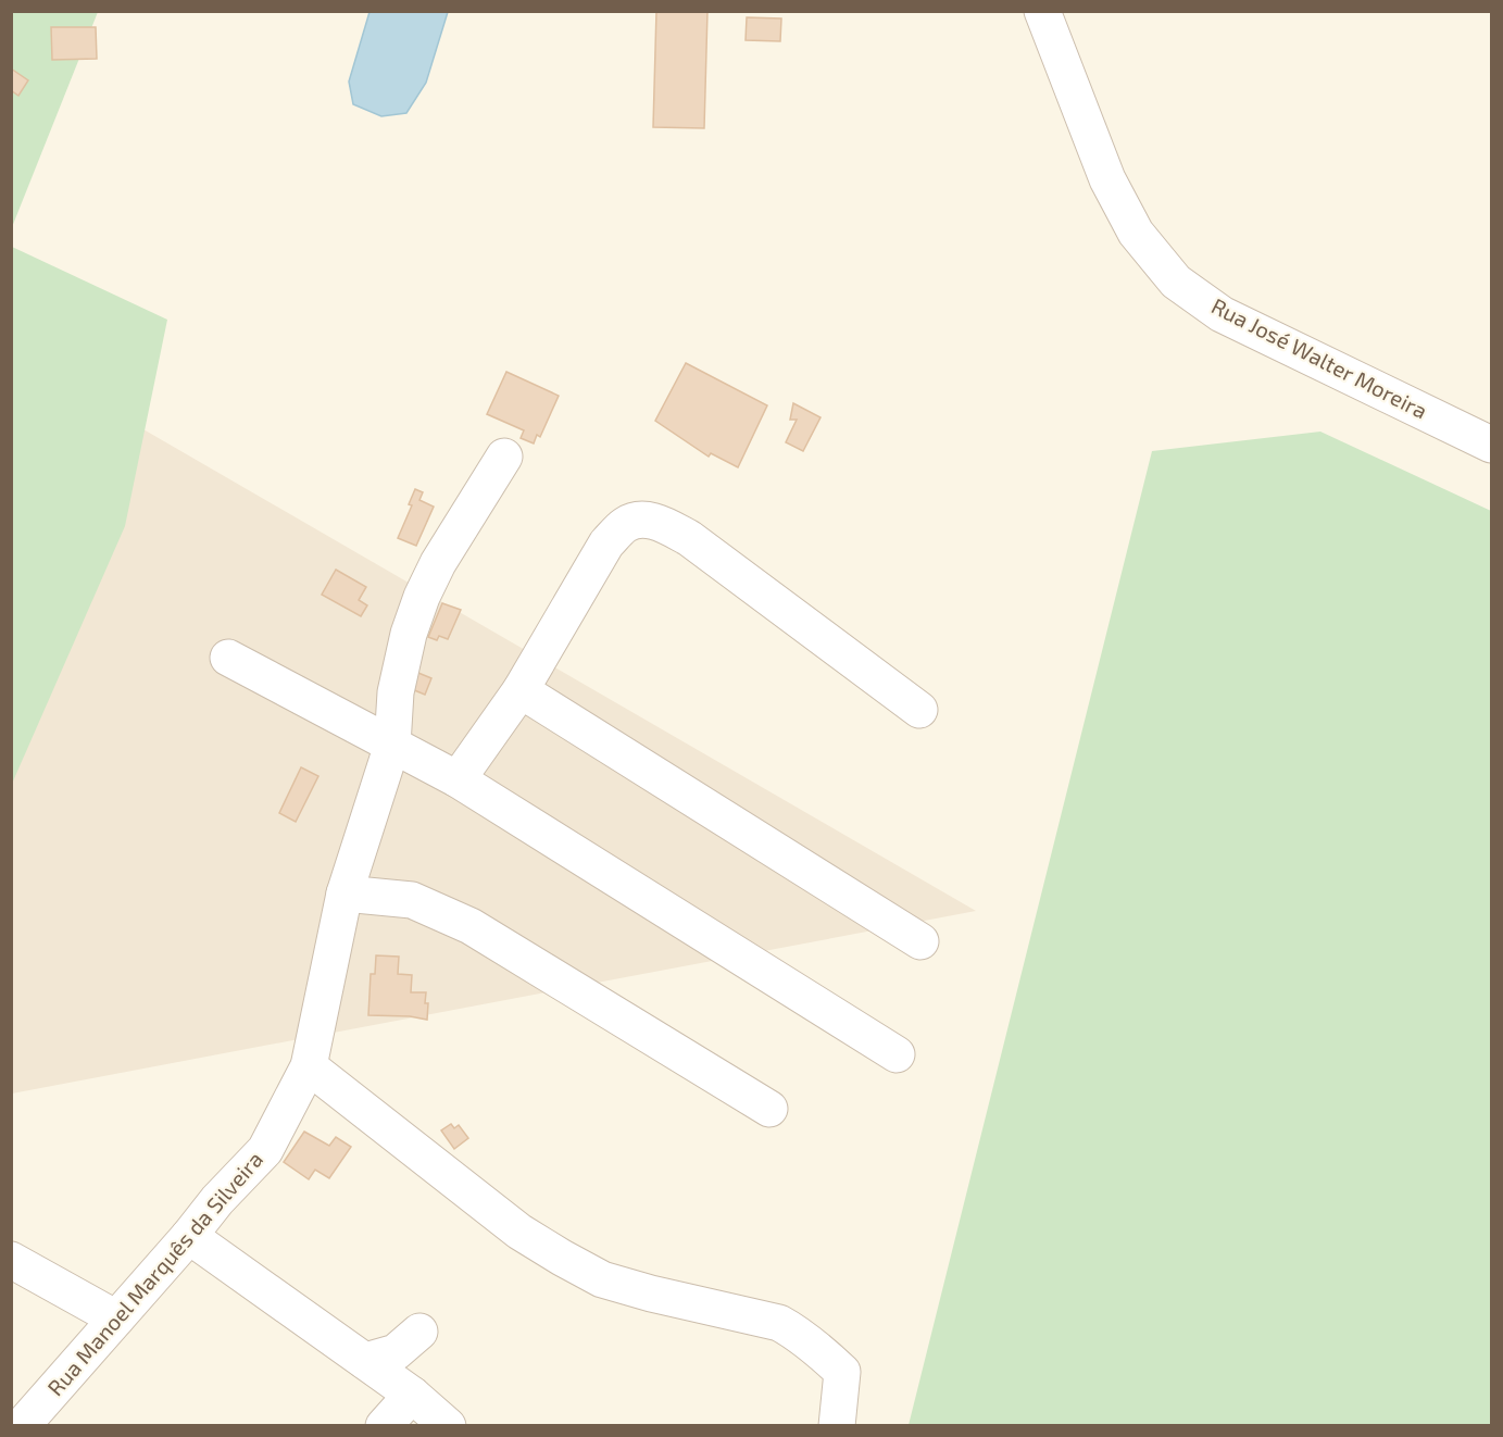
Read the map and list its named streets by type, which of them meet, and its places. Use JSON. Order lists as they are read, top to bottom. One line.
{"streets":{"street":["Rua José Walter Moreira","Rua Manoel Marquês da Silveira"]}}
